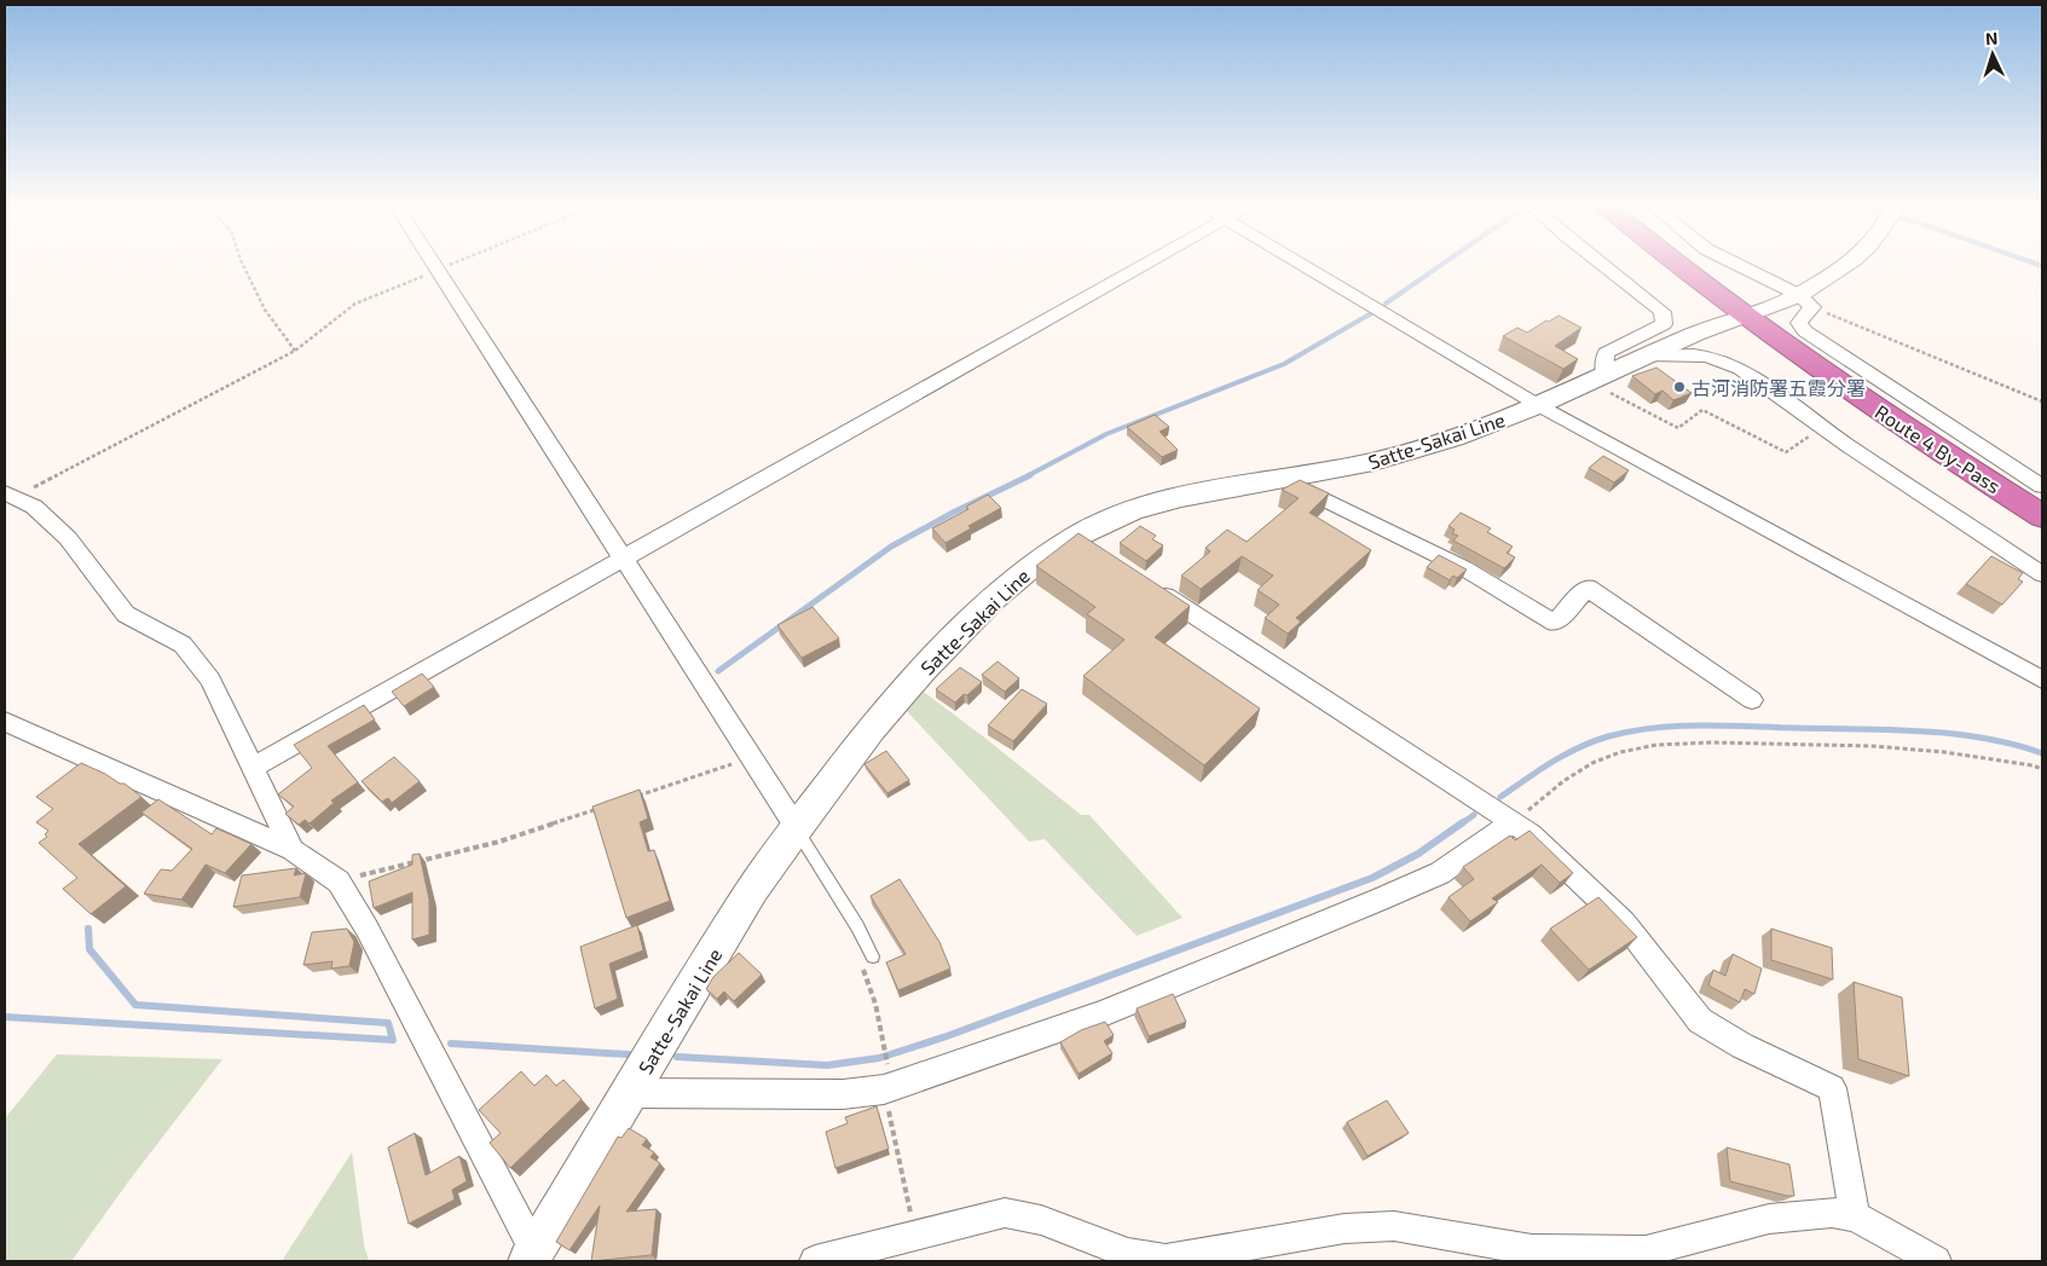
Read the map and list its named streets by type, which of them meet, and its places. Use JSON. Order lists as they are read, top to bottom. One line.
{"streets":{"highway":["Route 4 By-Pass"],"main road":["Satte-Sakai Line"]},"crossings":[["Satte-Sakai Line","Route 4 By-Pass"]],"places":["古河消防署五霞分署"],"north":"top"}
